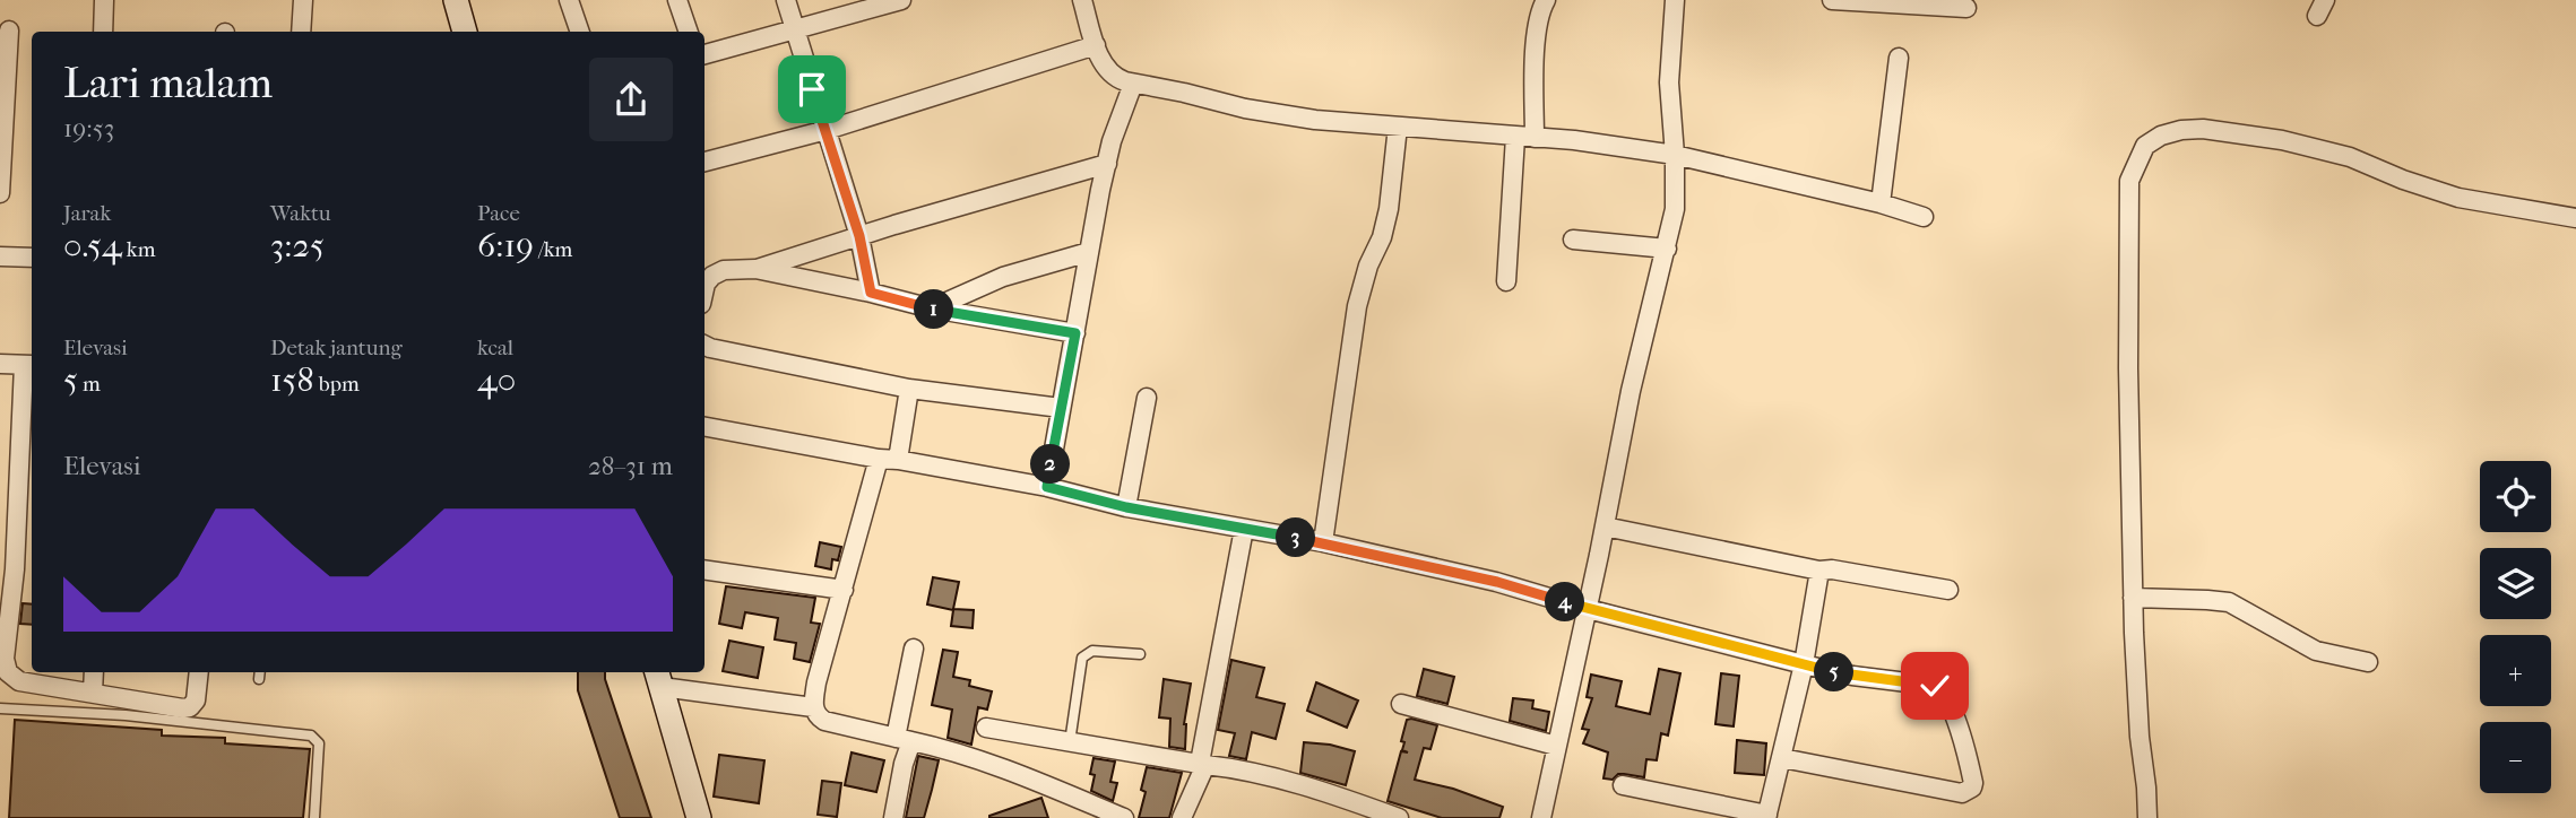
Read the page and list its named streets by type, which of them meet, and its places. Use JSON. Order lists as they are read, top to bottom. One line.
{"page":{"heading":["Lari malam","19:53"],"stats":[["Jarak","0.54 km"],["Waktu","3:25"],["Pace","6:19 /km"],["Elevasi","5 m"],["Detak jantung","158 bpm"],["kcal","40"]],"pins":["1","2","3","4","5"],"chart":["Elevasi","28–31 m"],"map_buttons":["+","−"]}}
